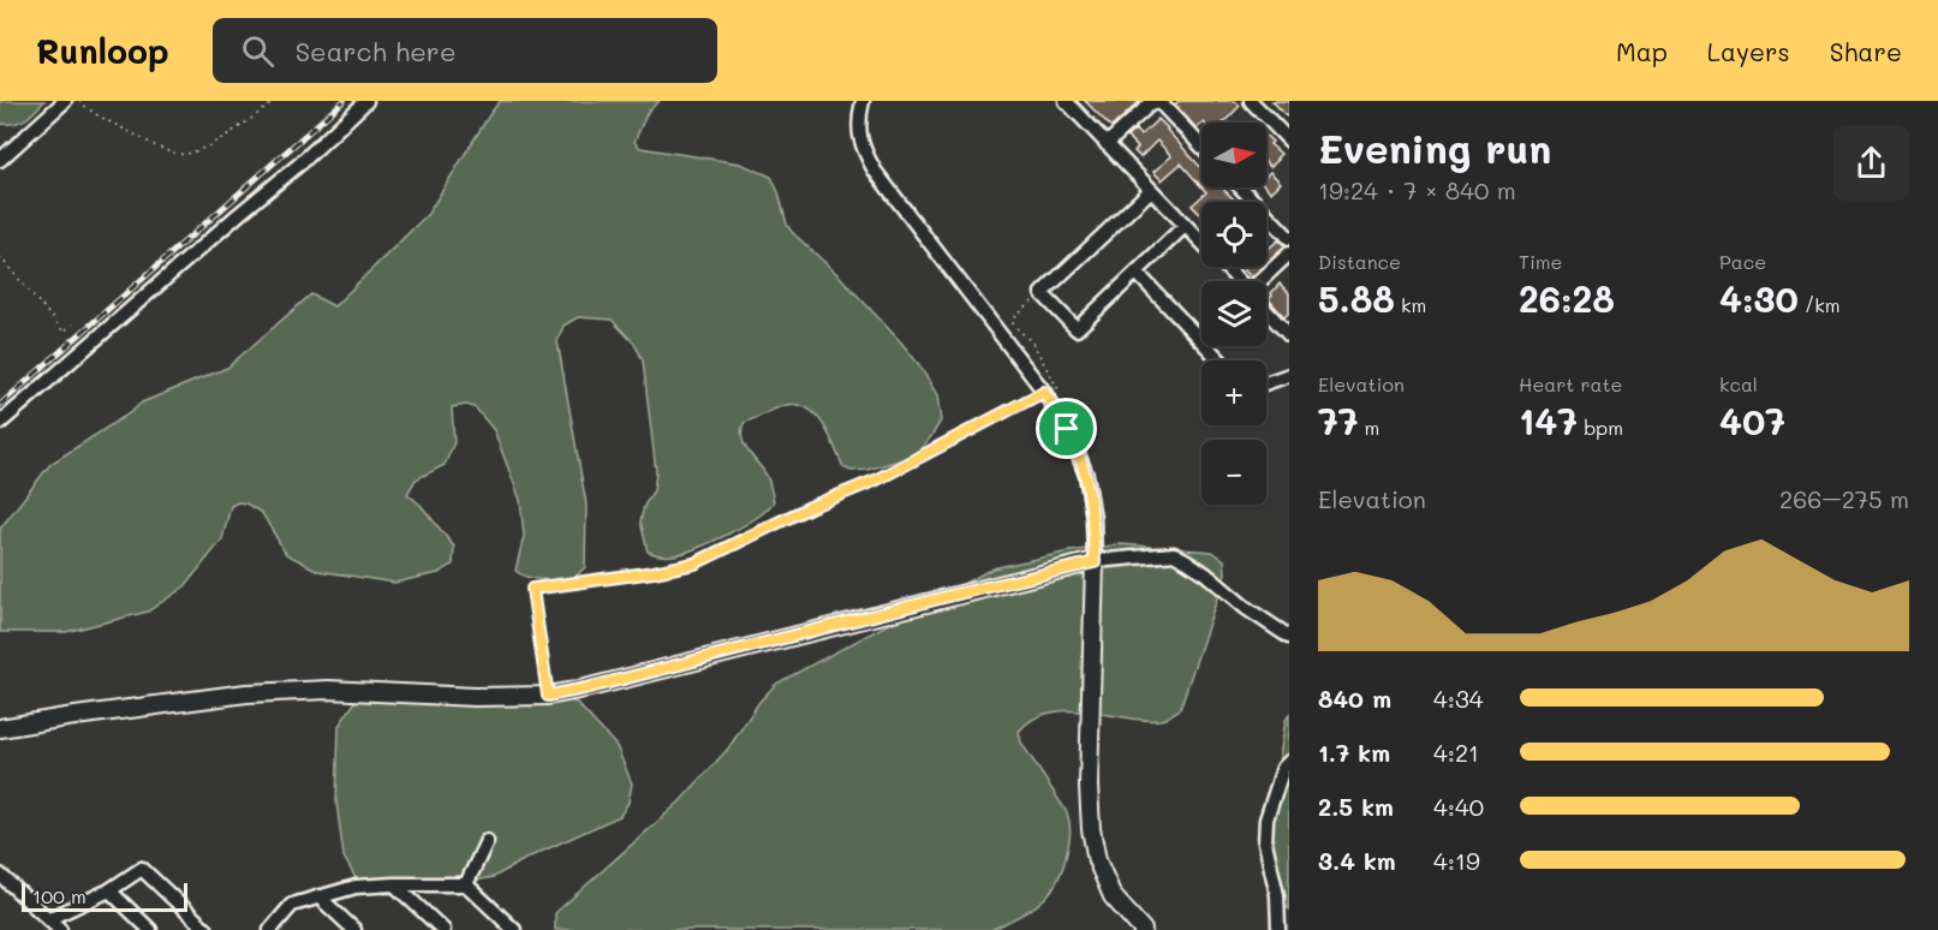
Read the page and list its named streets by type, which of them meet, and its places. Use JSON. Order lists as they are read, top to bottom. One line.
{"scale_bar":"100 m","north":"right","page":{"header":"Runloop","search":"Search here","nav":["Map","Layers","Share"],"heading":["Evening run","19:24 · 7 × 840 m"],"map_buttons":["+","−"],"stats":[["Distance","5.88 km"],["Time","26:28"],["Pace","4:30 /km"],["Elevation","77 m"],["Heart rate","147 bpm"],["kcal","407"]],"chart":["Elevation","266–275 m"],"list":[{"name":"840 m","note":"4:34"},{"name":"1.7 km","note":"4:21"},{"name":"2.5 km","note":"4:40"},{"name":"3.4 km","note":"4:19"}],"scale":"100 m"}}
